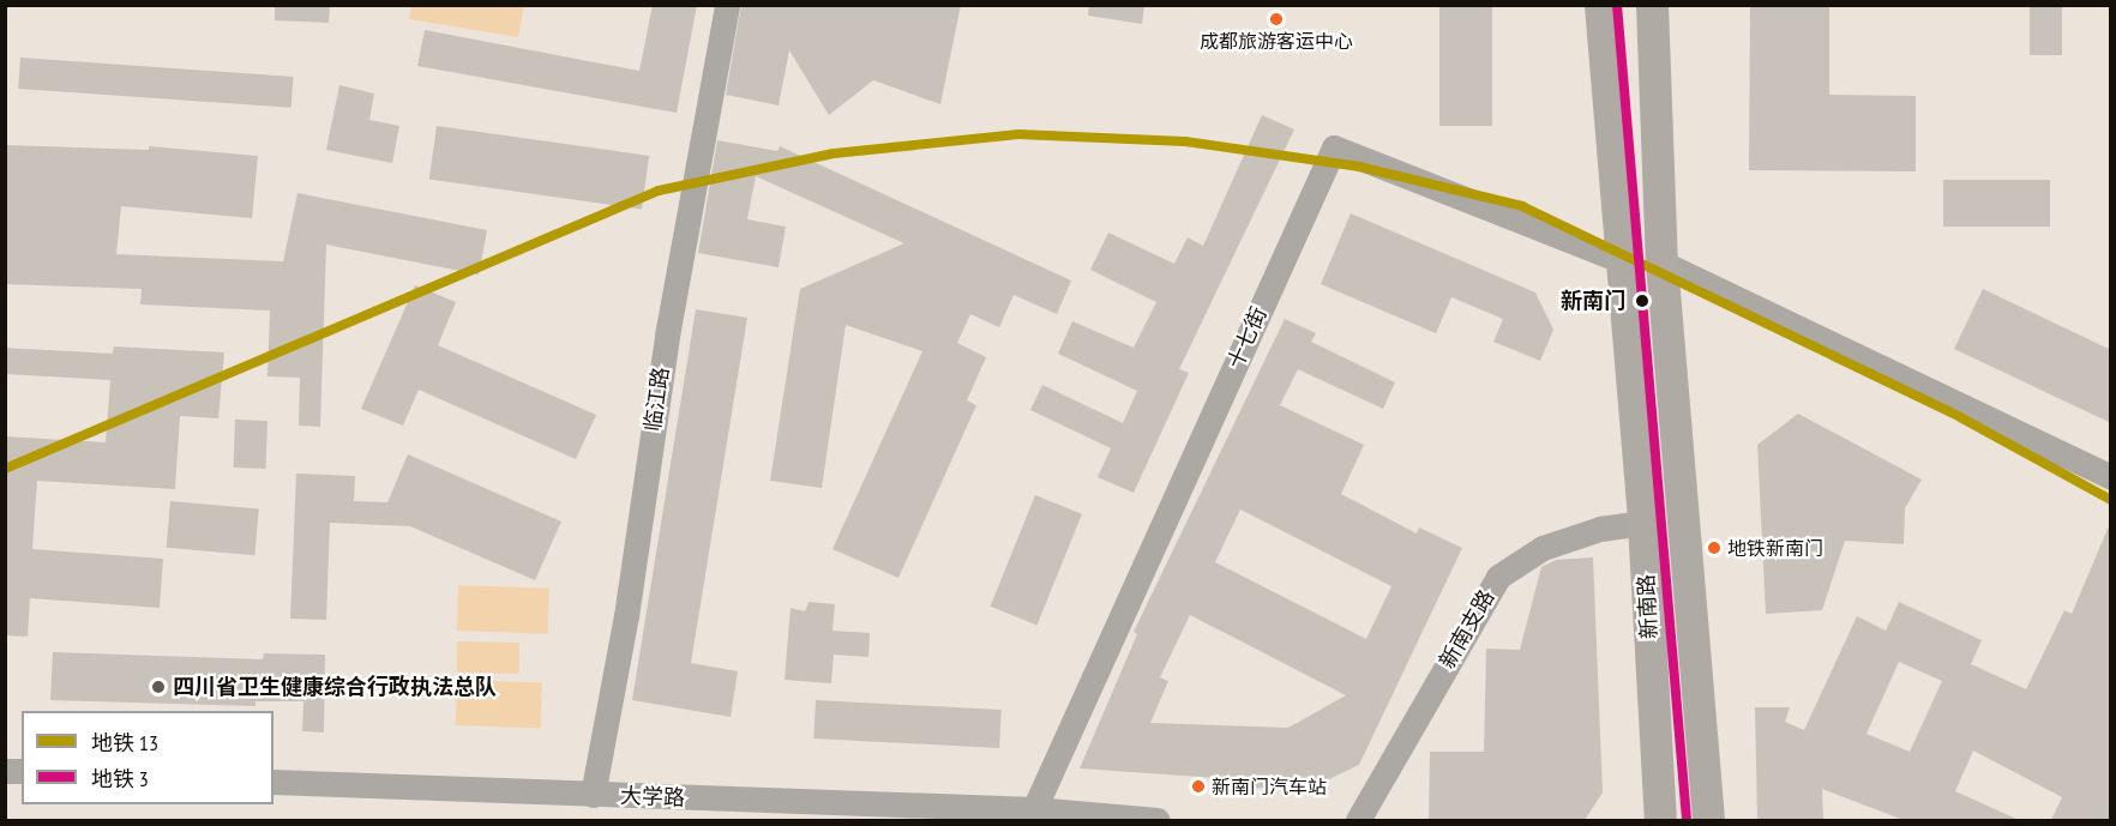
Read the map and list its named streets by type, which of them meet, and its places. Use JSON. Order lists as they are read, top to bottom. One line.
{"streets":{"main road":["新南路"],"street":["十七街","临江路","新南支路","大学路"]},"crossings":[["十七街","新南路"],["十七街","大学路"],["临江路","大学路"],["新南路","新南支路"]],"places":["成都旅游客运中心","新南门","地铁新南门","四川省卫生健康综合行政执法总队","新南门汽车站"],"lines":["metro line 3","metro line 13"],"legend":["地铁 13","地铁 3"]}
